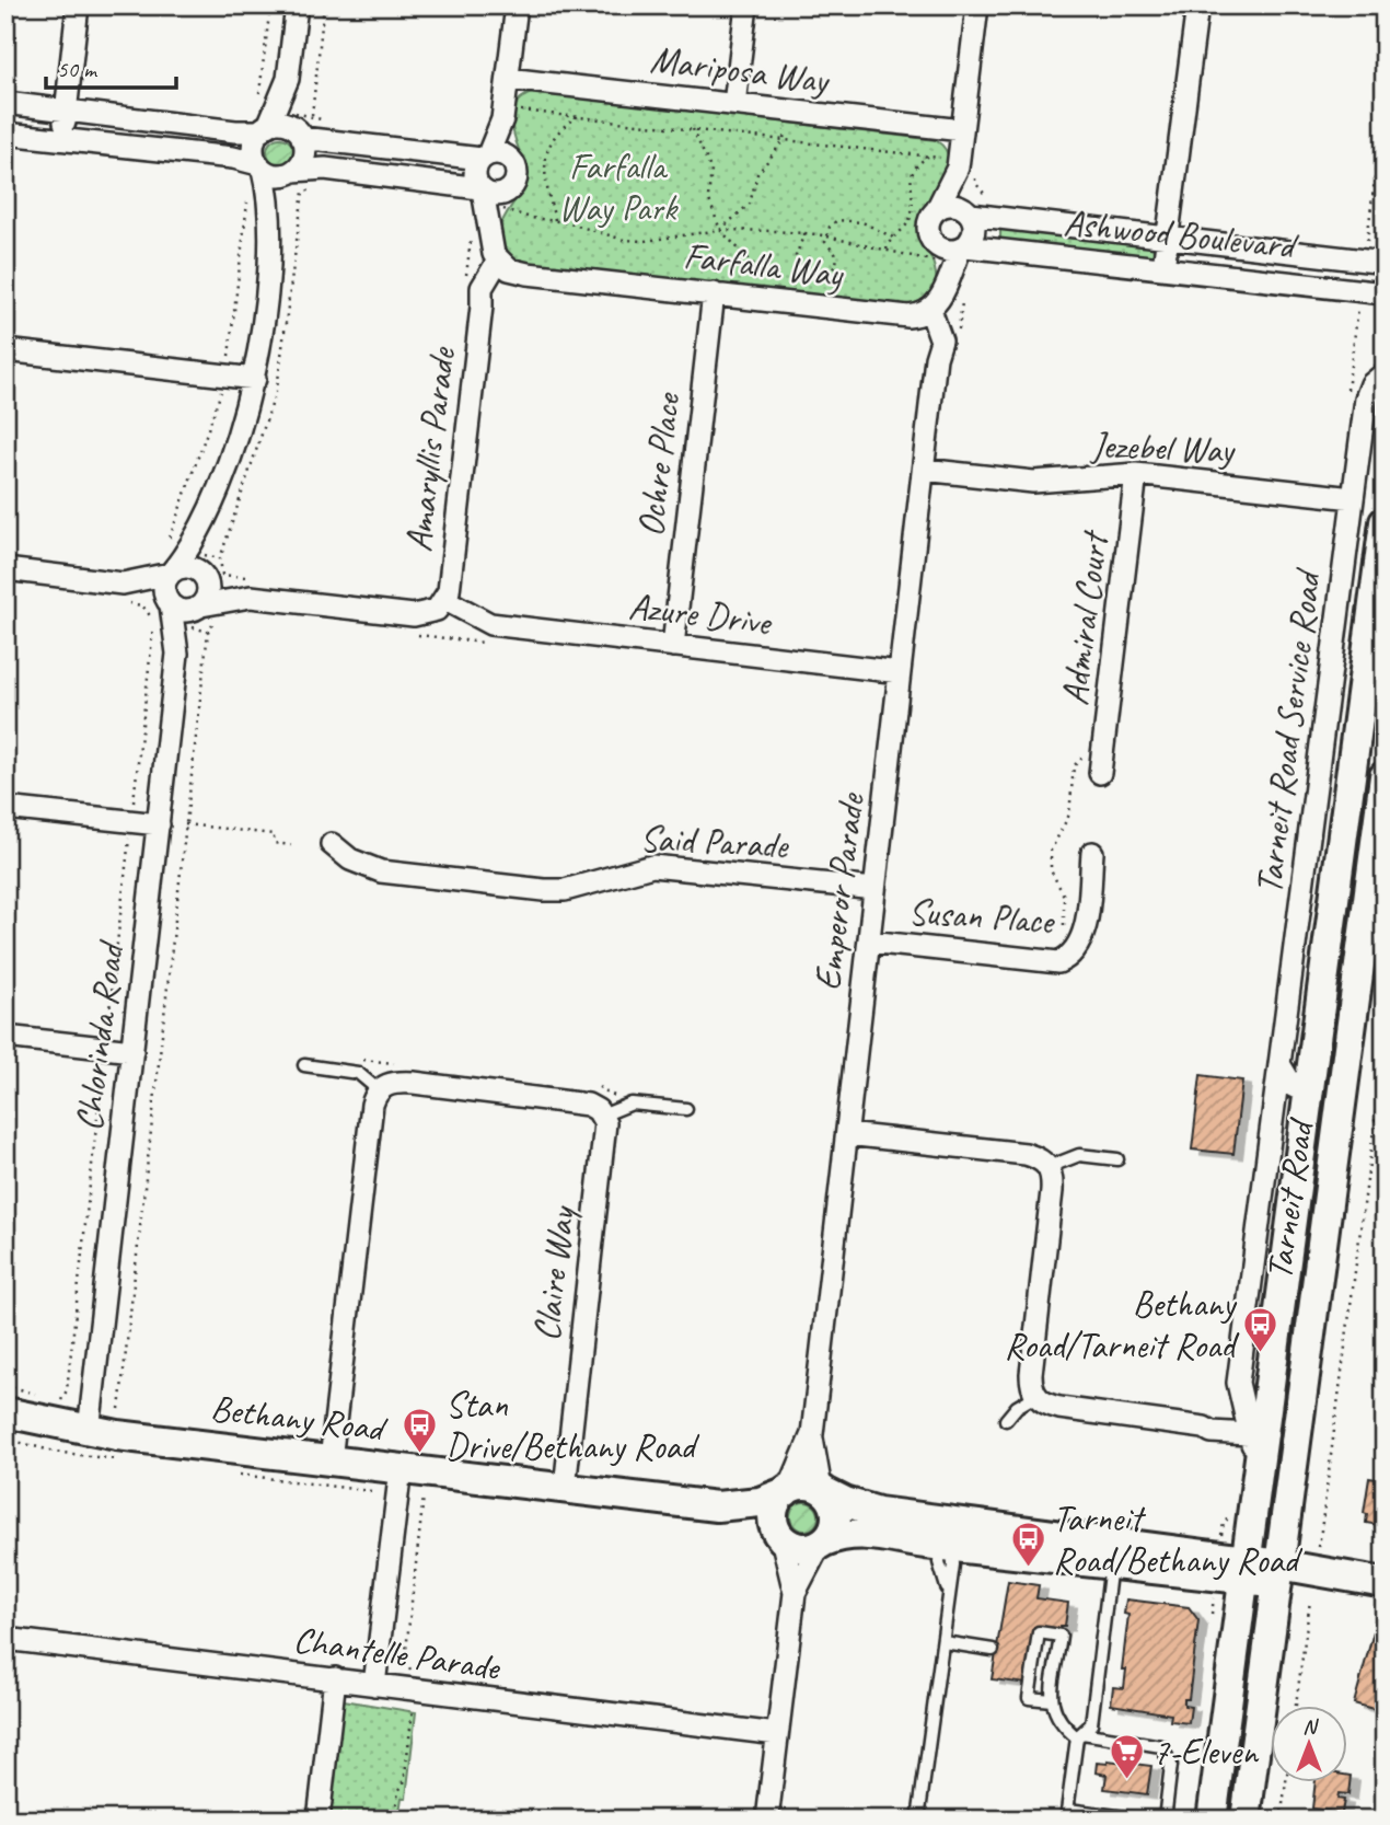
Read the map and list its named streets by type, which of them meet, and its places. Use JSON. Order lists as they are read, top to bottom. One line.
{"streets":{"main road":["Tarneit Road","Bethany Road"],"street":["Mariposa Way","Ashwood Boulevard","Farfalla Way","Jezebel Way","Amaryllis Parade","Ochre Place","Azure Drive","Admiral Court","Tarneit Road Service Road","Said Parade","Emperor Parade","Susan Place","Chlorinda Road","Claire Way","Chantelle Parade"]},"crossings":[["Farfalla Way","Amaryllis Parade"],["Farfalla Way","Ochre Place"],["Farfalla Way","Emperor Parade"],["Jezebel Way","Admiral Court"],["Jezebel Way","Tarneit Road Service Road"],["Jezebel Way","Emperor Parade"],["Amaryllis Parade","Azure Drive"],["Ochre Place","Azure Drive"],["Azure Drive","Emperor Parade"],["Tarneit Road Service Road","Tarneit Road"],["Said Parade","Emperor Parade"],["Emperor Parade","Susan Place"],["Emperor Parade","Bethany Road"],["Chlorinda Road","Bethany Road"],["Claire Way","Bethany Road"]],"parks":["Farfalla Way Park"],"places":{"bus stop":["Bethany Road/Tarneit Road","Stan Drive/Bethany Road","Tarneit Road/Bethany Road"],"supermarket":["7-Eleven"]},"scale_bar":"50 m","north":"top"}
